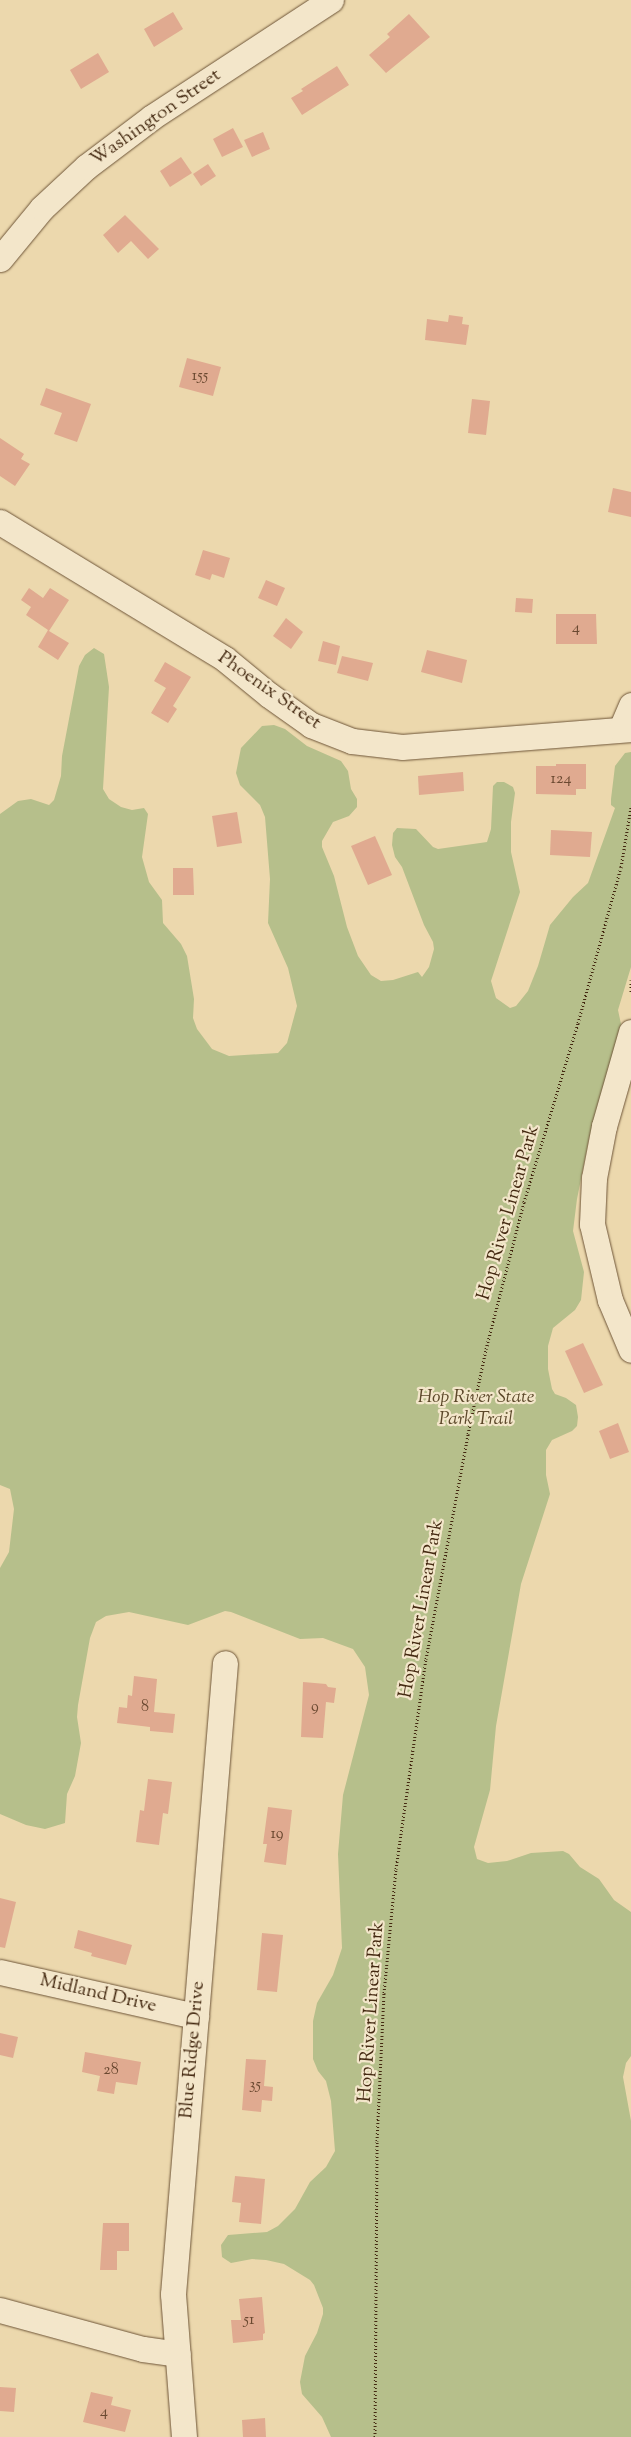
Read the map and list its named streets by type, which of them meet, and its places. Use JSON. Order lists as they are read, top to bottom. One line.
{"streets":{"street":["Washington Street","Phoenix Street","Midland Drive","Blue Ridge Drive"],"path":["Hop River Linear Park"]},"crossings":[["Midland Drive","Blue Ridge Drive"]],"parks":["Hop River State Park Trail"],"house_numbers":["155","4","124","8","9","19","28","35","51","4"]}
